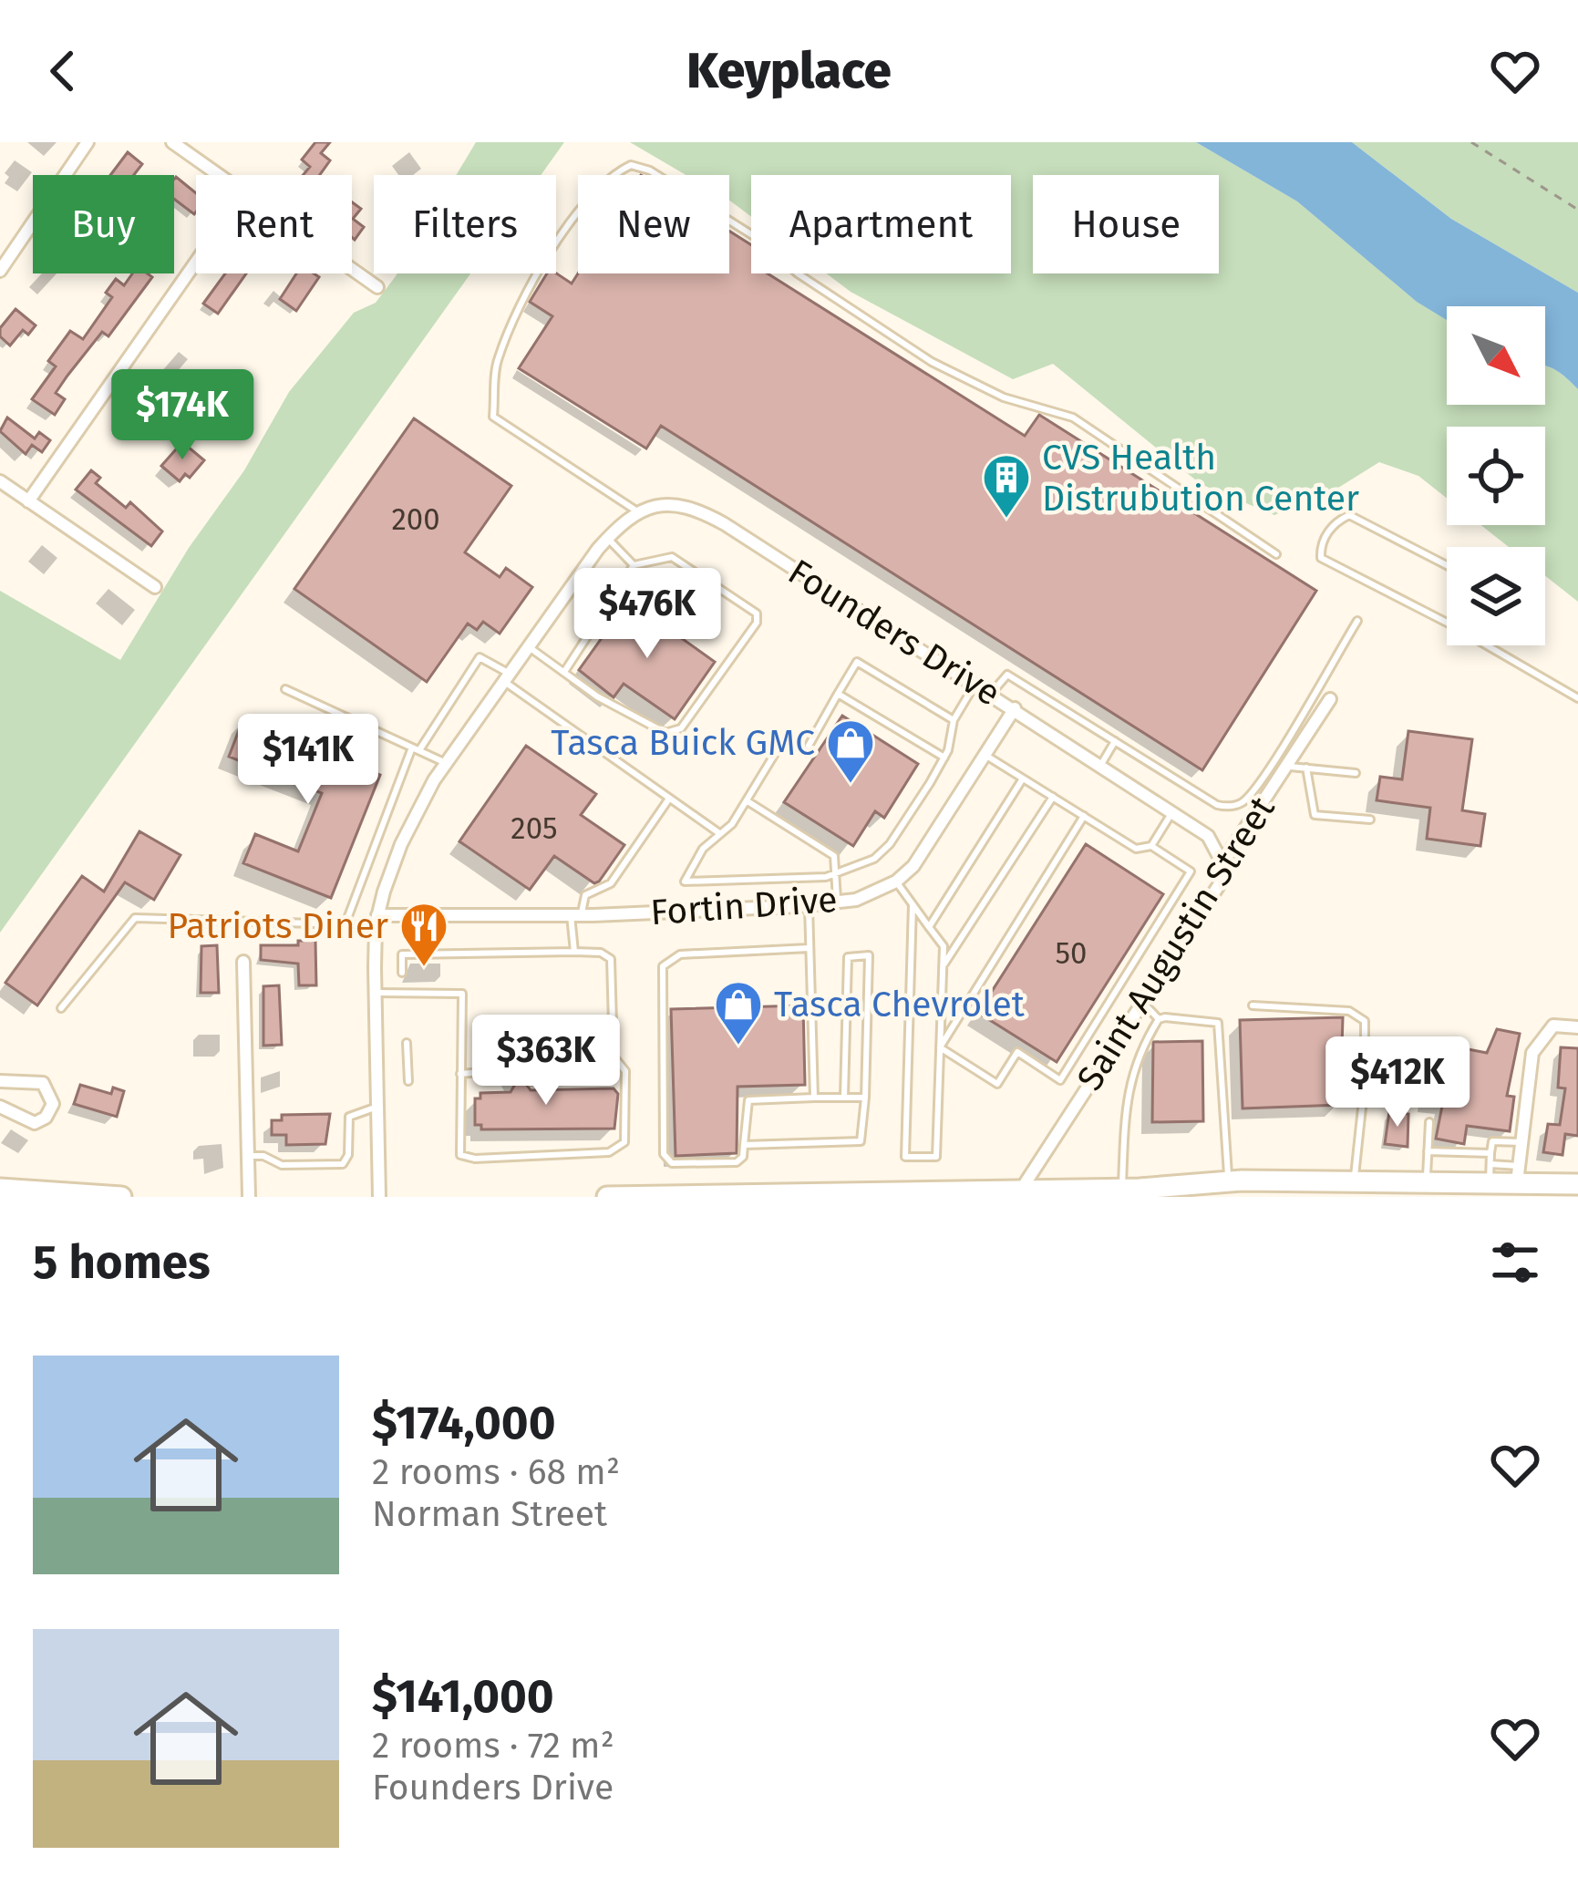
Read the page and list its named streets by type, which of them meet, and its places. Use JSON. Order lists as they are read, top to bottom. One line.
{"streets":{"street":["Founders Drive","Fortin Drive","Saint Augustin Street"]},"crossings":[["Founders Drive","Fortin Drive"],["Founders Drive","Saint Augustin Street"]],"places":{"building":["CVS Health Distrubution Center"],"shop":["Tasca Buick GMC","Tasca Chevrolet"],"restaurant":["Patriots Diner"]},"house_numbers":["200","205","50"],"north":"bottom right","page":{"header":"Keyplace","chip":["Buy","Rent","Filters","New","Apartment","House"],"price":["$174K","$476K","$141K","$363K","$412K"],"heading":"5 homes","list":[{"name":"$174,000","note":"2 rooms · 68 m² · Norman Street"},{"name":"$141,000","note":"2 rooms · 72 m² · Founders Drive"}]}}
